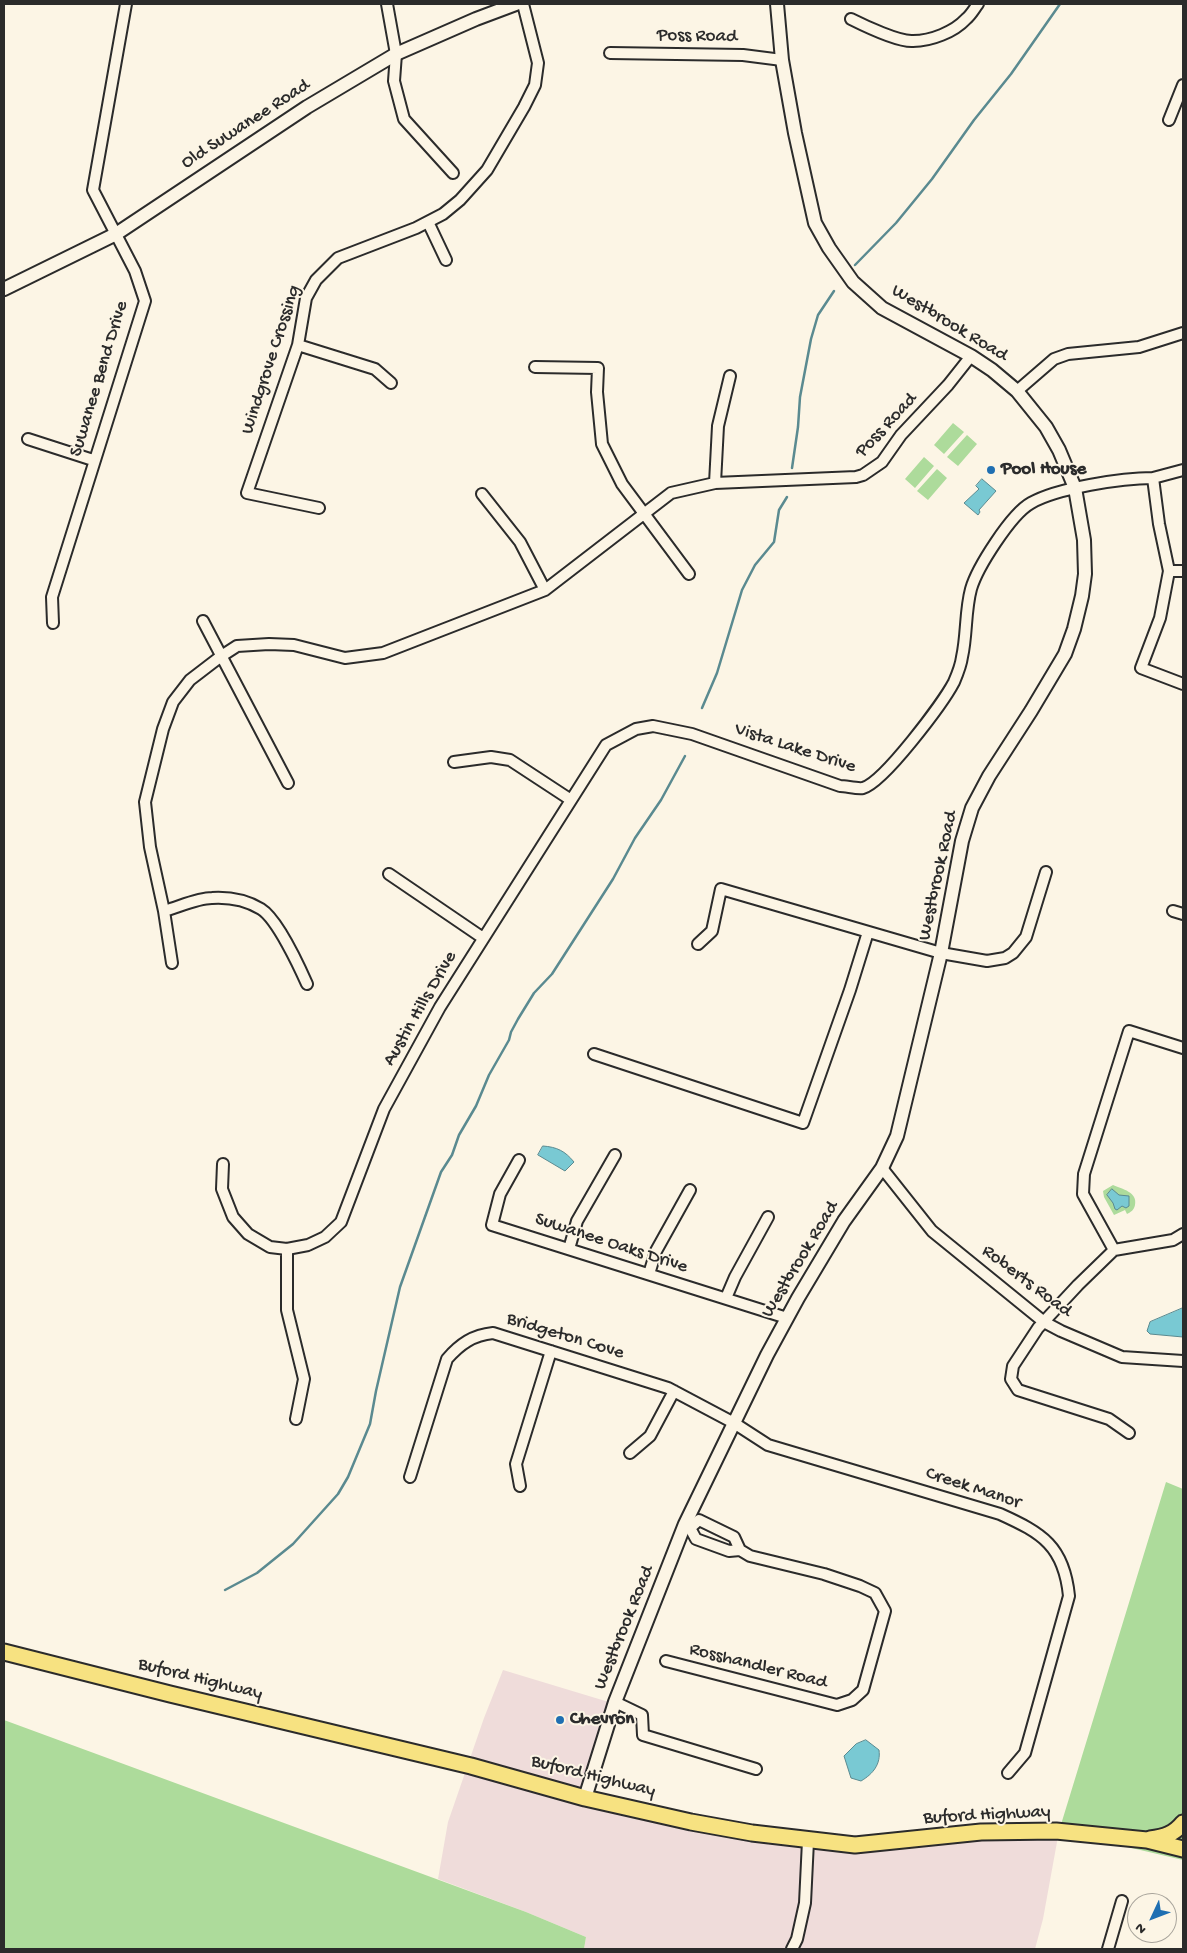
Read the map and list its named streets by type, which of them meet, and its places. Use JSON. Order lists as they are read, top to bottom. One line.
{"streets":{"main road":["Buford Highway"],"street":["Poss Road","Old Suwanee Road","Westbrook Road","Windgrove Crossing","Suwanee Bend Drive","Vista Lake Drive","Austin Hills Drive","Suwanee Oaks Drive","Roberts Road","Bridgeton Cove","Creek Manor","Rosshandler Road"]},"crossings":[["Poss Road","Westbrook Road"],["Old Suwanee Road","Suwanee Bend Drive"],["Westbrook Road","Vista Lake Drive"],["Westbrook Road","Suwanee Oaks Drive"],["Westbrook Road","Roberts Road"],["Westbrook Road","Bridgeton Cove"],["Westbrook Road","Creek Manor"],["Westbrook Road","Rosshandler Road"],["Westbrook Road","Buford Highway"],["Vista Lake Drive","Austin Hills Drive"],["Bridgeton Cove","Creek Manor"]],"places":["Pool House","Chevron"],"north":"bottom left"}
